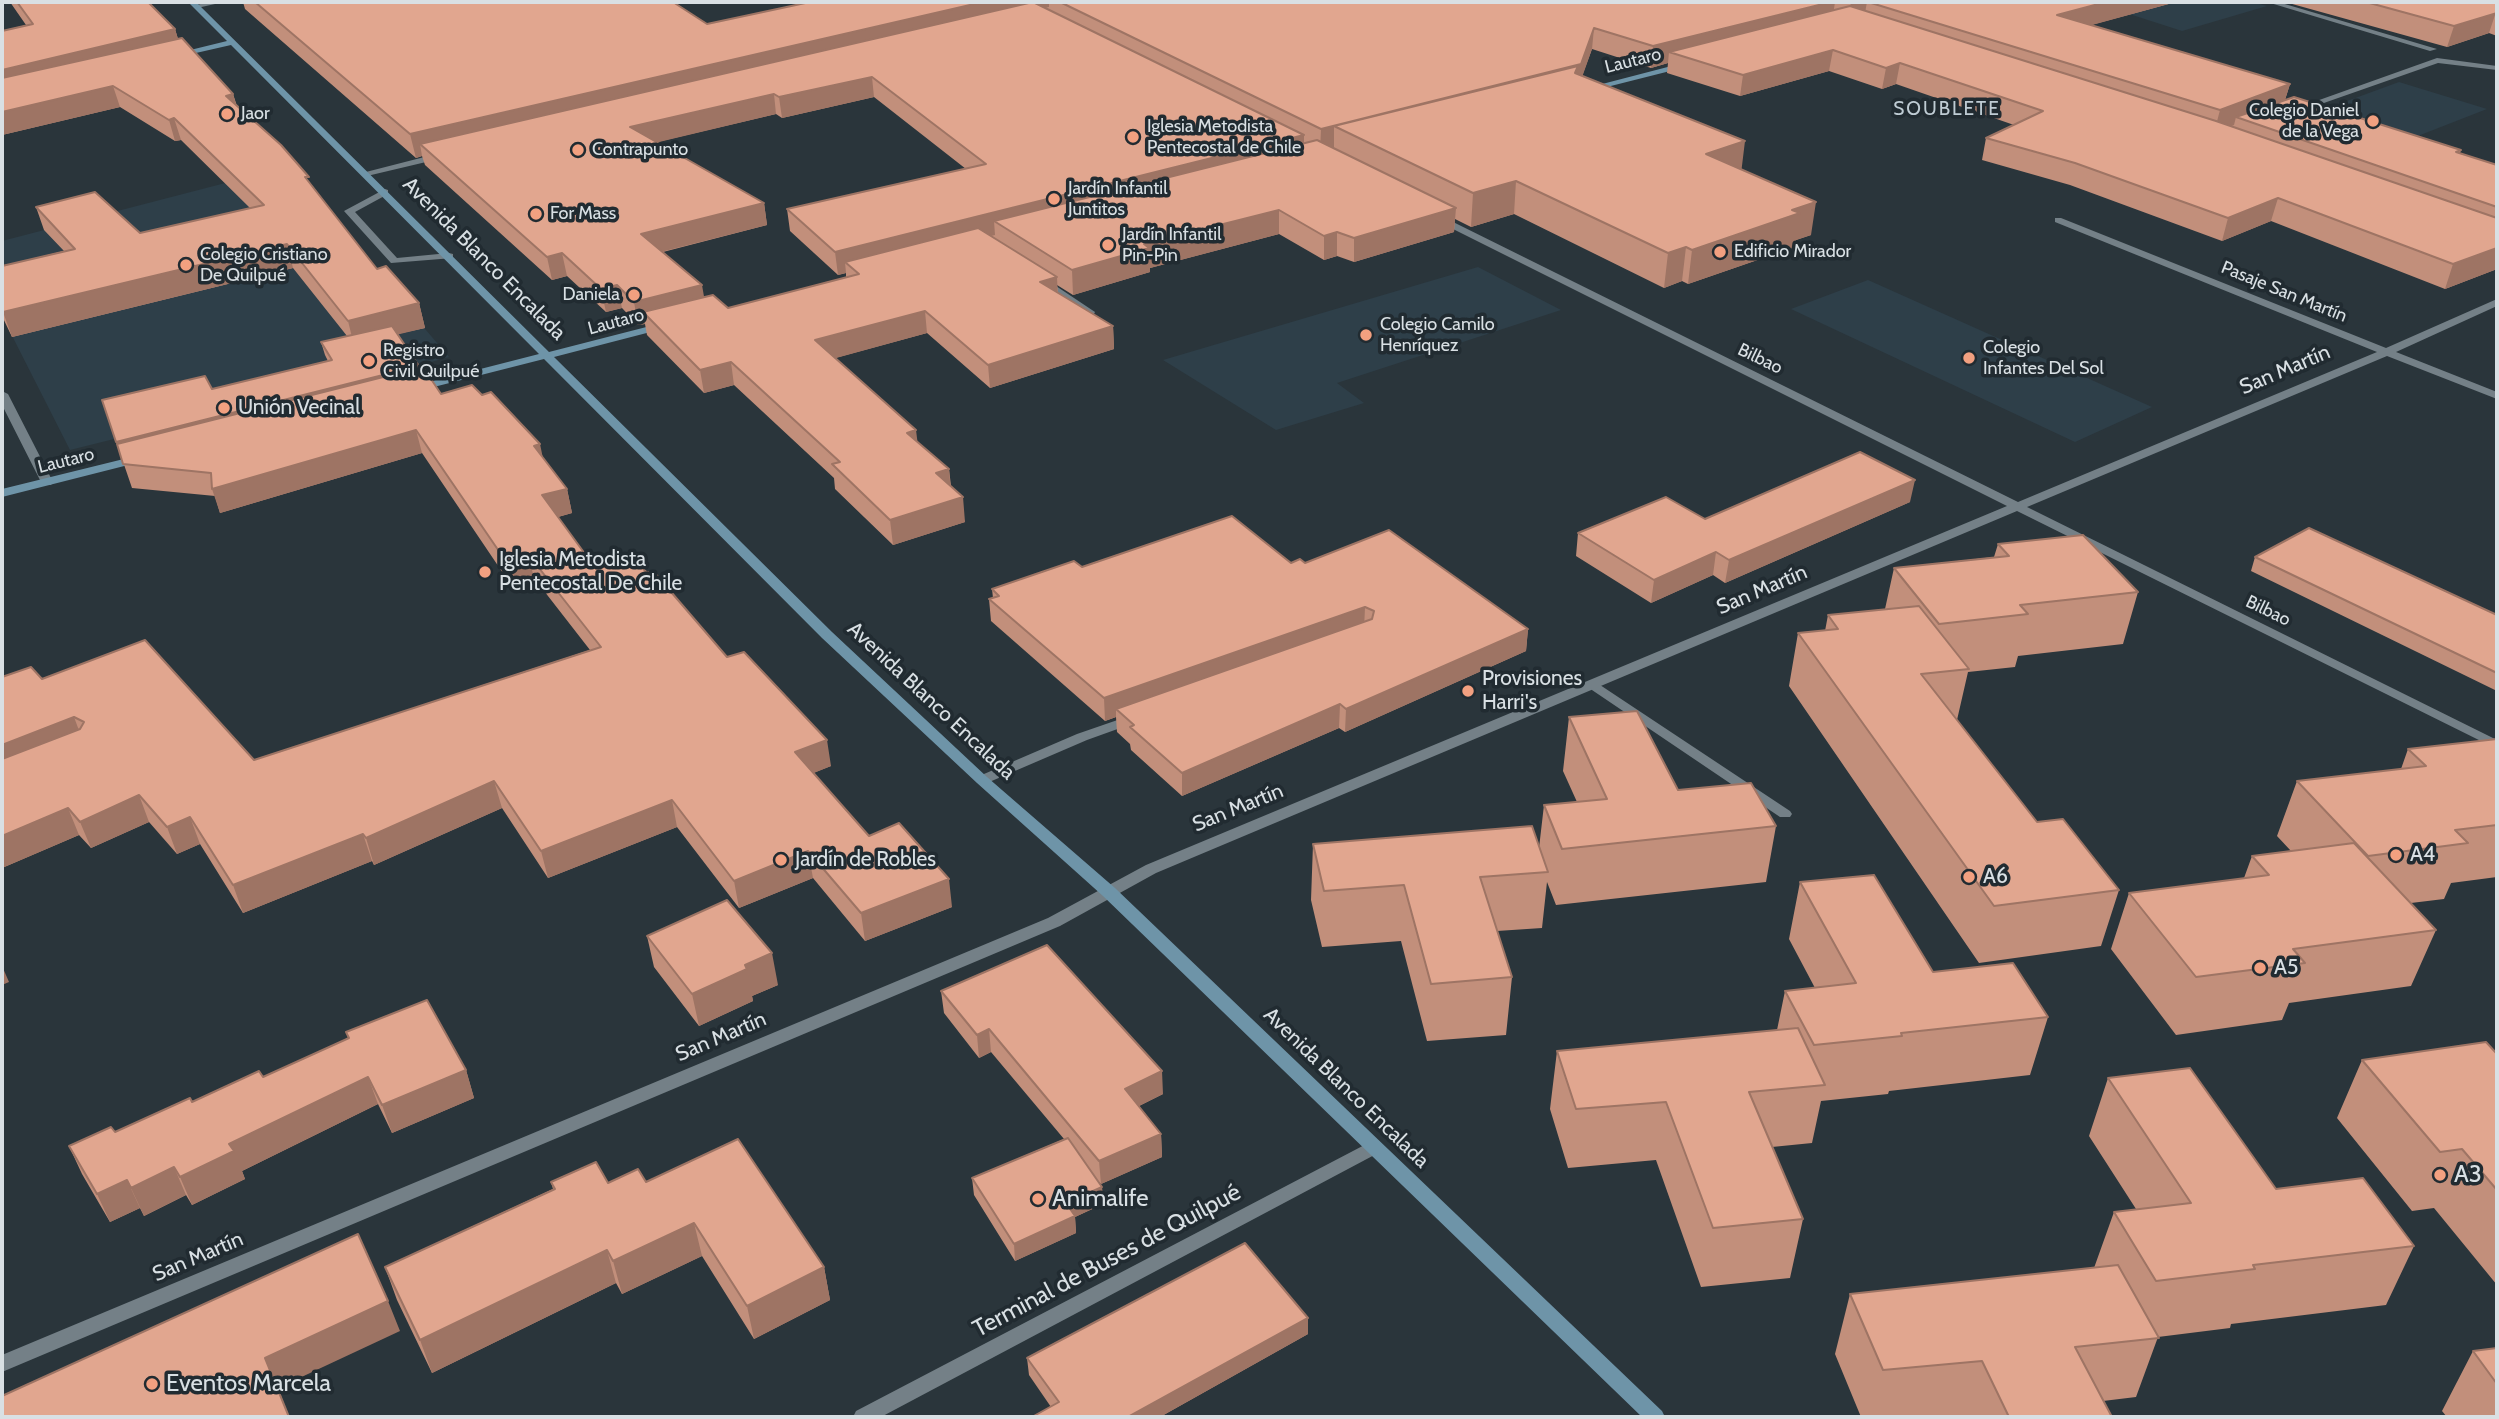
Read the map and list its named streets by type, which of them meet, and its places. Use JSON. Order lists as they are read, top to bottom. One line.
{"streets":{"street":["Lautaro","Avenida Blanco Encalada","Pasaje San Martín","Bilbao","San Martín","Terminal de Buses de Quilpué"]},"crossings":[["Lautaro","Avenida Blanco Encalada"],["Avenida Blanco Encalada","San Martín"],["Avenida Blanco Encalada","Terminal de Buses de Quilpué"],["Pasaje San Martín","San Martín"],["Bilbao","San Martín"]],"districts":["SOUBLETE"],"places":["Jaor","Colegio Daniel de la Vega","Iglesia Metodista Pentecostal de Chile","Contrapunto","Jardín Infantil Juntitos","For Mass","Jardín Infantil Pin-Pin","Edificio Mirador","Colegio Cristiano De Quilpué","Daniela","Colegio Camilo Henríquez","Colegio Infantes Del Sol","Registro Civil Quilpué","Unión Vecinal","Iglesia Metodista Pentecostal De Chile","Provisiones Harri's","A4","Jardín de Robles","A6","A5","A3","Animalife","Eventos Marcela"]}
